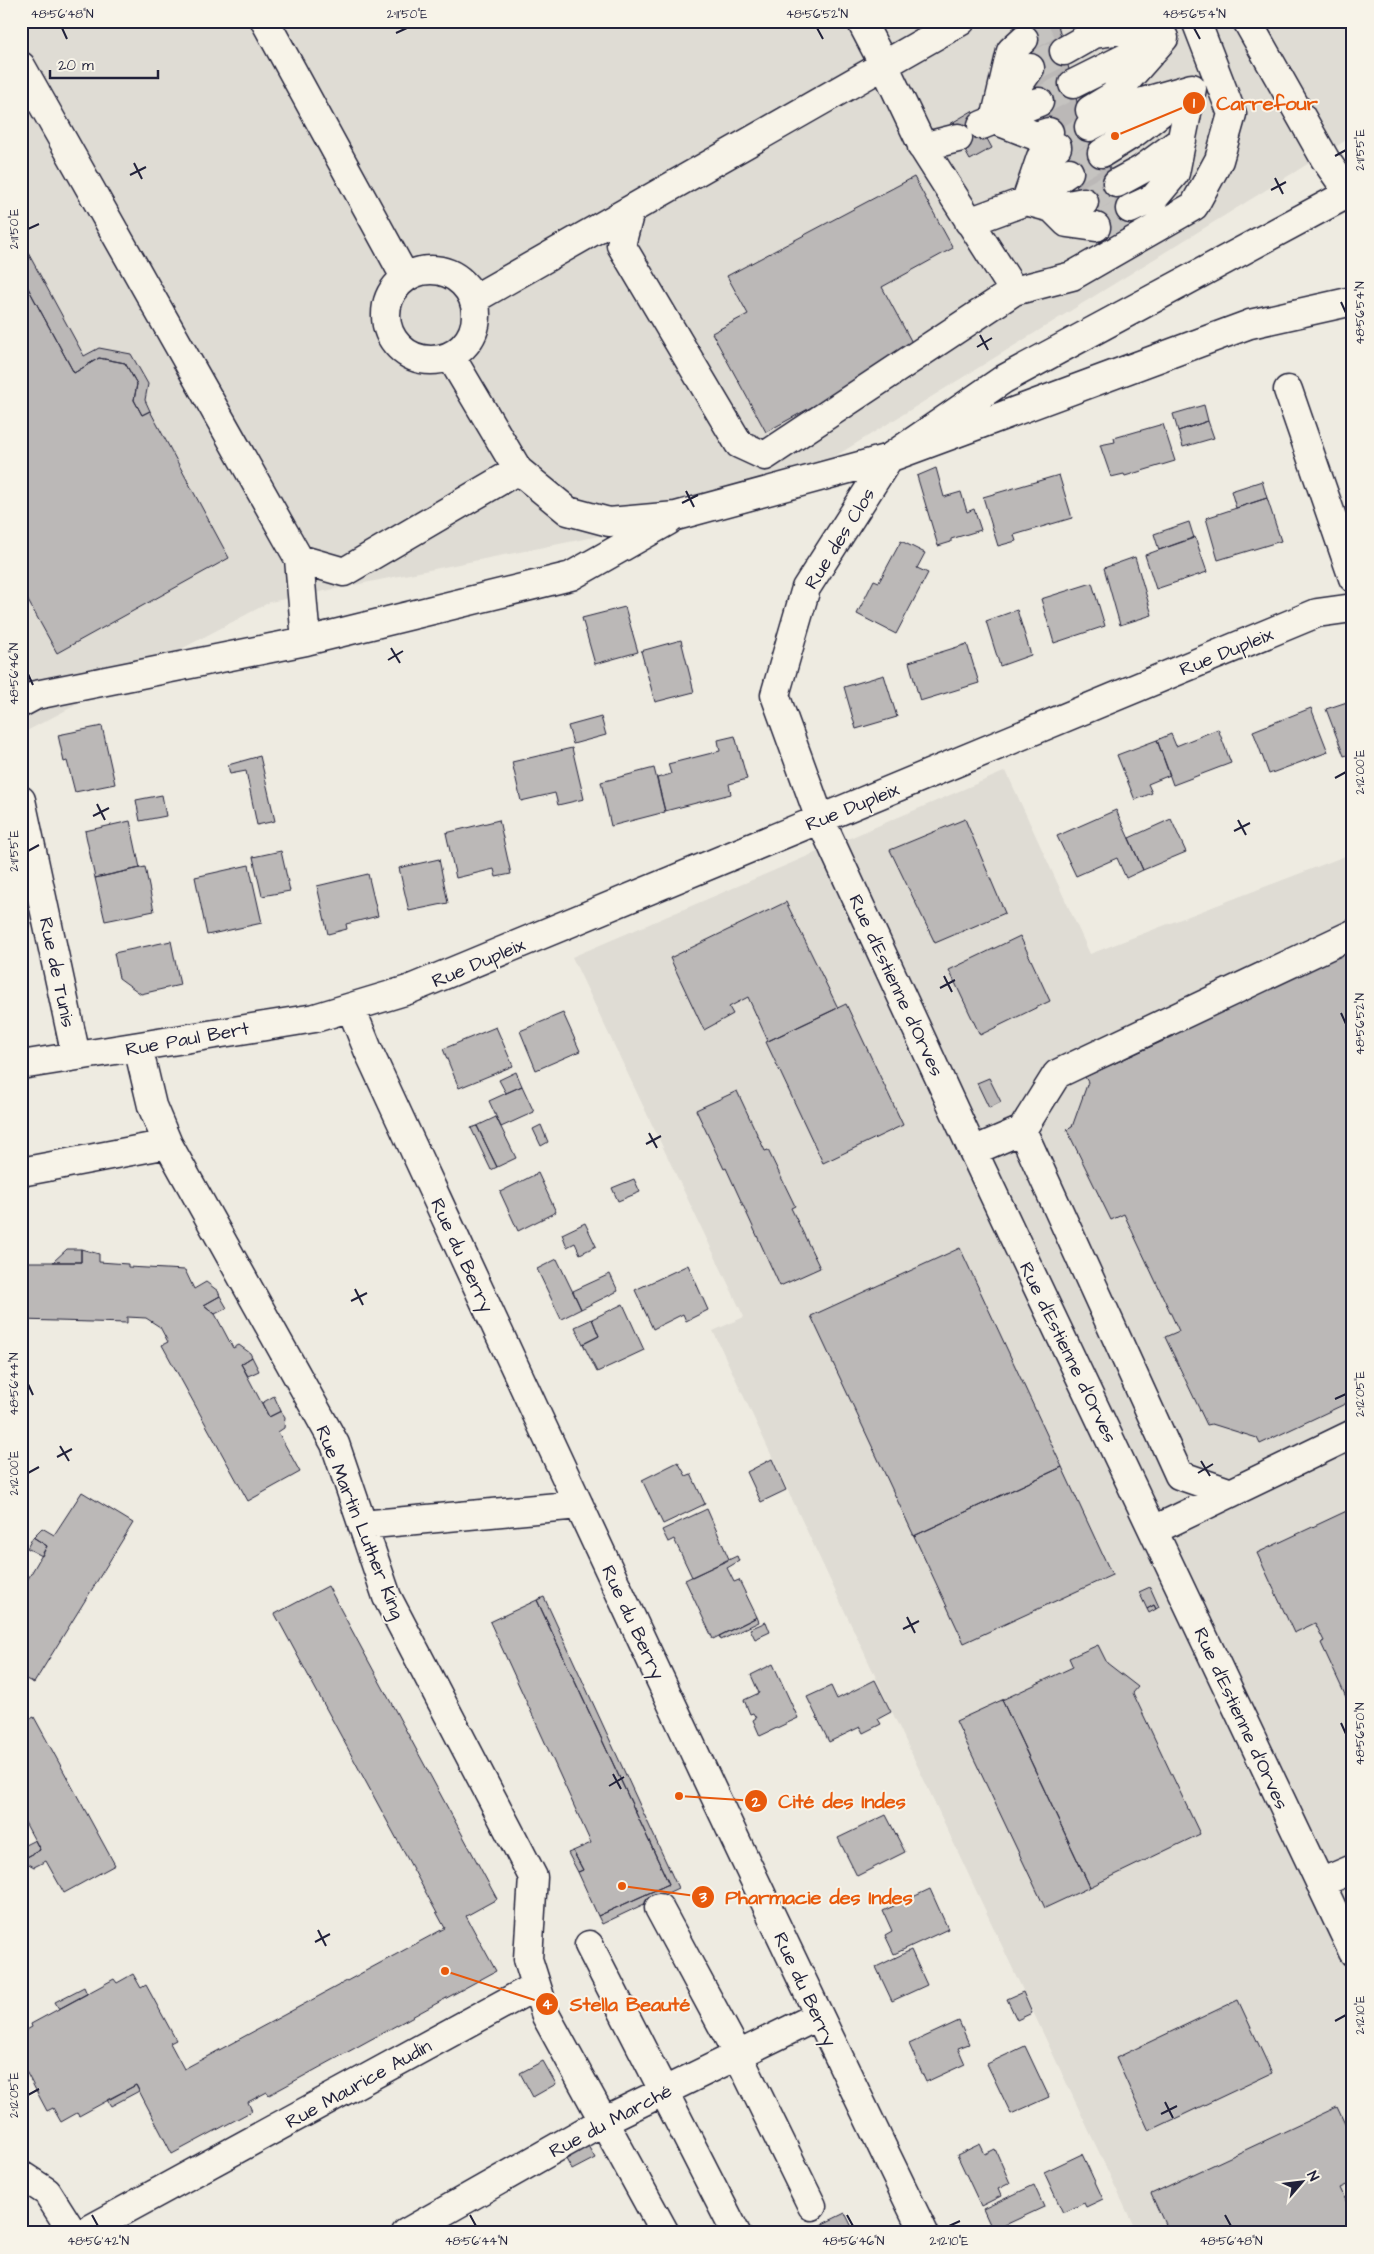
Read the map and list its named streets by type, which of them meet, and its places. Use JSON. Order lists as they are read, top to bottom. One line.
{"streets":{"street":["Rue des Clos","Rue Dupleix","Rue de Tunis","Rue d'Estienne d'Orves","Rue Paul Bert","Rue du Berry","Rue Martin Luther King","Rue Maurice Audin","Rue du Marché"]},"crossings":[["Rue des Clos","Rue Dupleix"],["Rue des Clos","Rue d'Estienne d'Orves"],["Rue Dupleix","Rue d'Estienne d'Orves"],["Rue Dupleix","Rue Paul Bert"],["Rue Dupleix","Rue du Berry"],["Rue de Tunis","Rue Paul Bert"],["Rue Paul Bert","Rue du Berry"],["Rue Paul Bert","Rue Martin Luther King"],["Rue du Berry","Rue du Marché"],["Rue Martin Luther King","Rue Maurice Audin"]],"places":["Carrefour","Cité des Indes","Pharmacie des Indes","Stella Beauté"],"scale_bar":"20 m","north":"top right","coordinates":["48°56'48\"N","2°11'50\"E","48°56'52\"N","48°56'54\"N","2°11'55\"E","48°56'46\"N","2°12'00\"E","48°56'44\"N","2°12'05\"E","48°56'50\"N","2°12'10\"E","48°56'42\"N"]}
